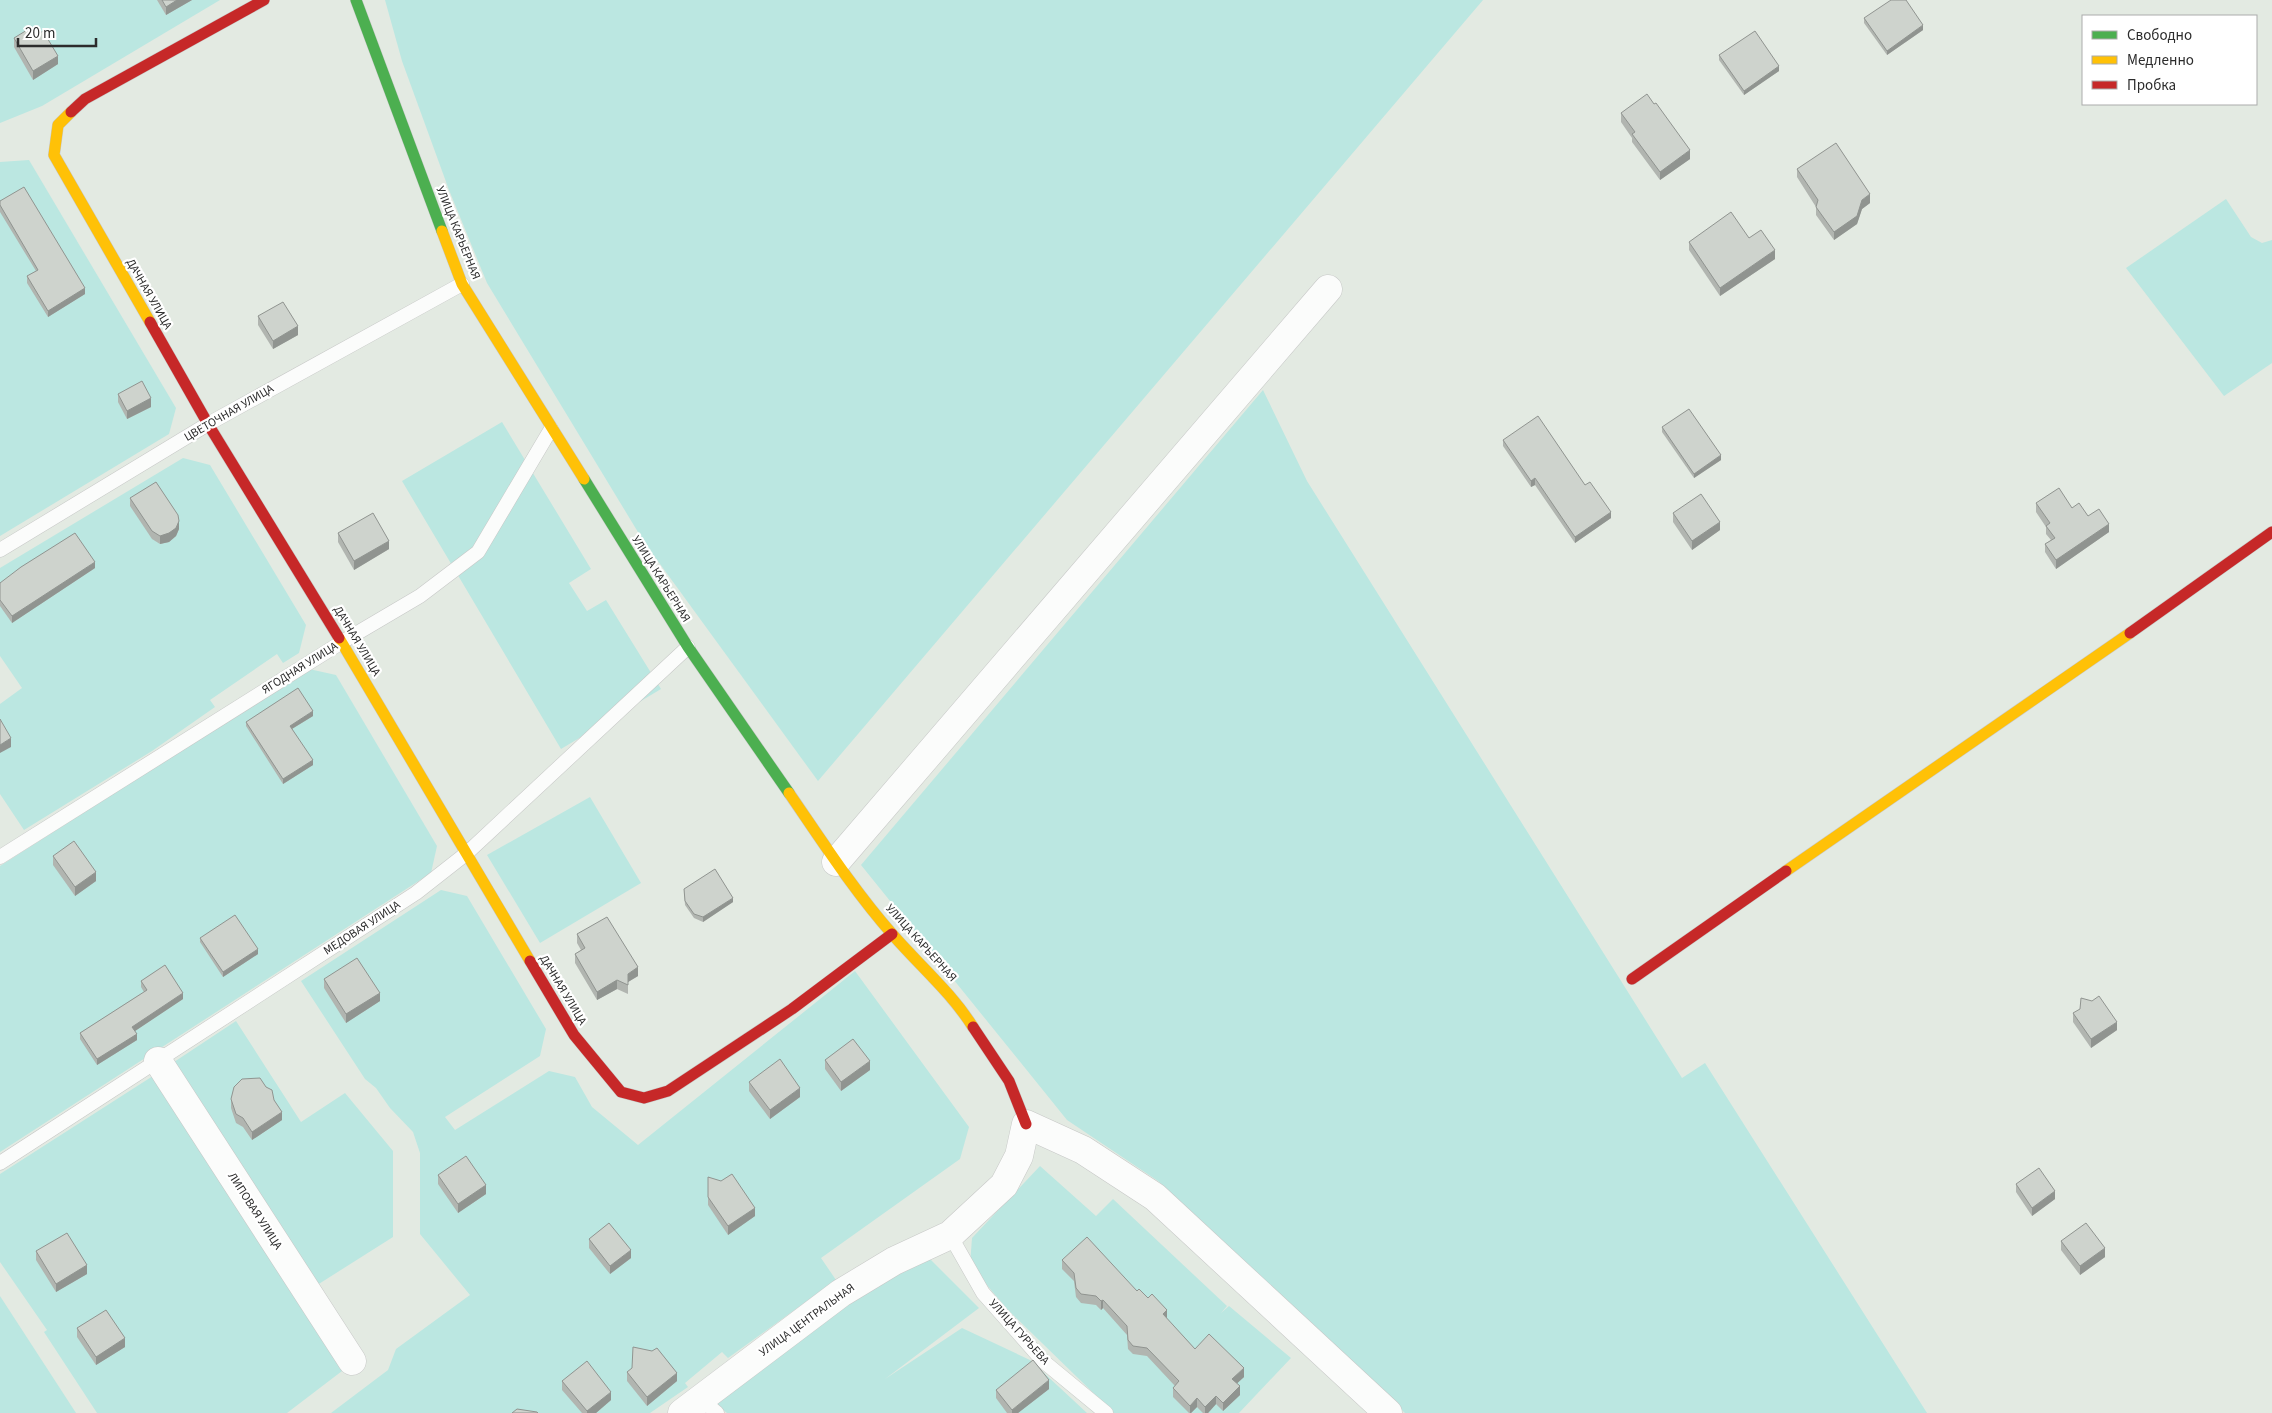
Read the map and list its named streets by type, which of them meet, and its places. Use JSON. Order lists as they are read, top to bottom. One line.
{"streets":{"street":["УЛИЦА КАРЬЕРНАЯ","ДАЧНАЯ УЛИЦА","ЛИПОВАЯ УЛИЦА","УЛИЦА ЦЕНТРАЛЬНАЯ"],"lane":["ЦВЕТОЧНАЯ УЛИЦА","ЯГОДНАЯ УЛИЦА","МЕДОВАЯ УЛИЦА","УЛИЦА ГУРЬЕВА"]},"crossings":[["УЛИЦА КАРЬЕРНАЯ","ДАЧНАЯ УЛИЦА"],["УЛИЦА КАРЬЕРНАЯ","ЦВЕТОЧНАЯ УЛИЦА"],["УЛИЦА КАРЬЕРНАЯ","ЯГОДНАЯ УЛИЦА"],["УЛИЦА КАРЬЕРНАЯ","МЕДОВАЯ УЛИЦА"],["УЛИЦА КАРЬЕРНАЯ","УЛИЦА ЦЕНТРАЛЬНАЯ"],["ДАЧНАЯ УЛИЦА","ЦВЕТОЧНАЯ УЛИЦА"],["ДАЧНАЯ УЛИЦА","ЯГОДНАЯ УЛИЦА"],["ДАЧНАЯ УЛИЦА","МЕДОВАЯ УЛИЦА"],["МЕДОВАЯ УЛИЦА","ЛИПОВАЯ УЛИЦА"],["УЛИЦА ЦЕНТРАЛЬНАЯ","УЛИЦА ГУРЬЕВА"]],"legend":["Свободно","Медленно","Пробка"],"scale_bar":"20 m"}
